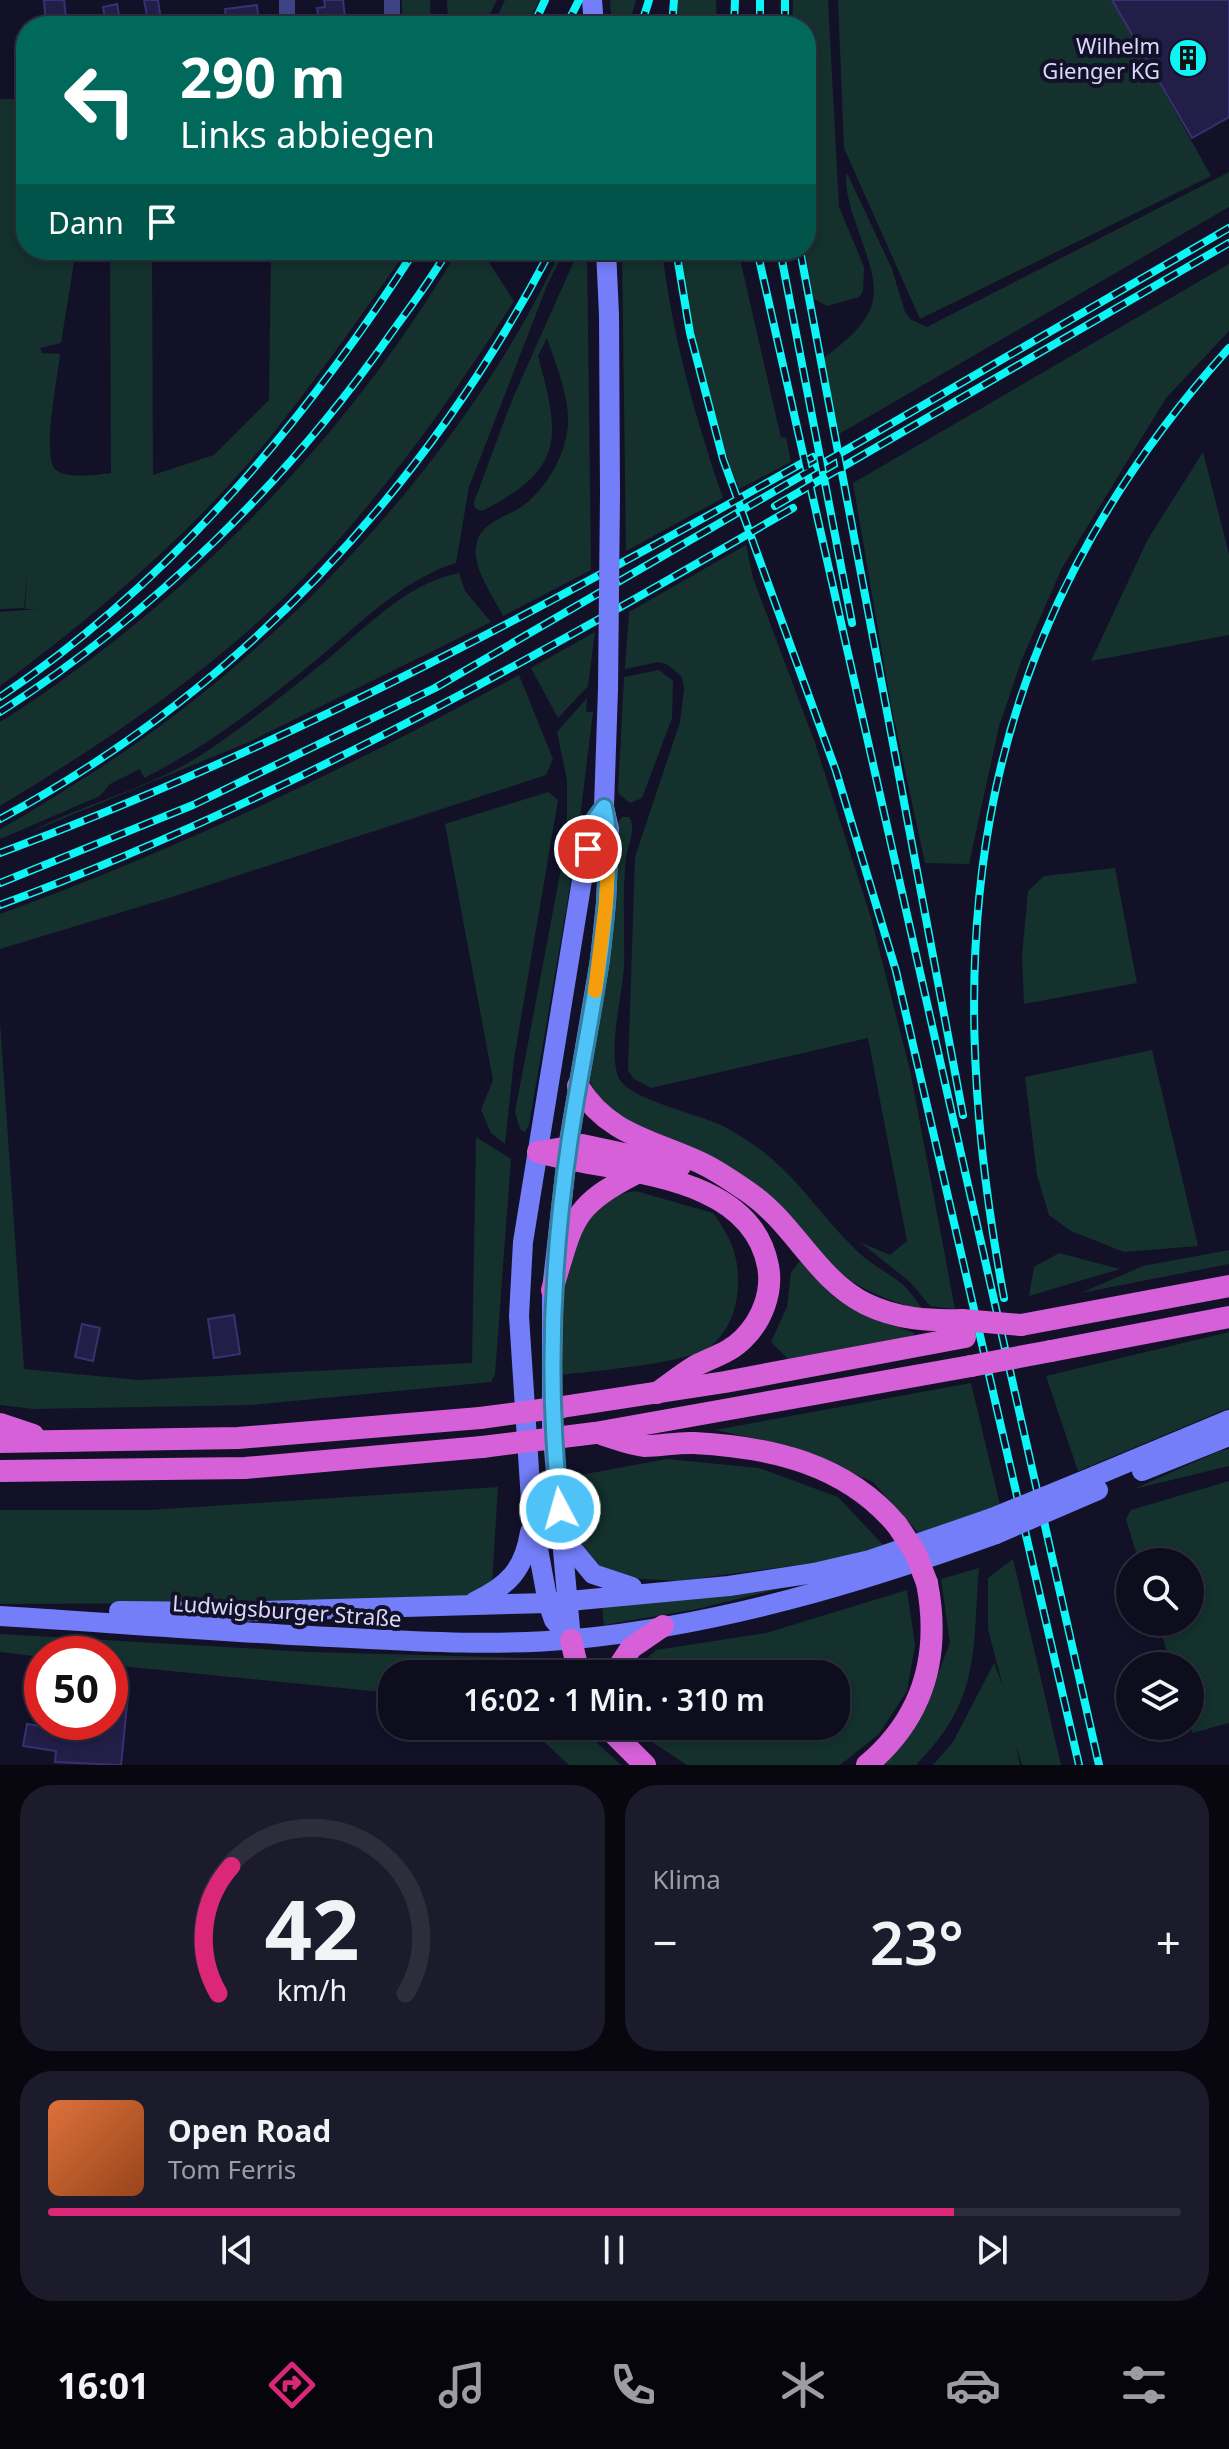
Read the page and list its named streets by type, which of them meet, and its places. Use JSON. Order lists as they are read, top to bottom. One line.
{"streets":{"main road":["Ludwigsburger Straße"]},"places":{"building":["Wilhelm Gienger KG"]},"page":{"turn":["290 m","Links abbiegen"],"then":"Dann","limit":"50","trip":"16:02 · 1 Min. · 310 m","tile":"Klima","heat":["−","23°","+"],"song":["Open Road","Tom Ferris"],"tabs":"16:01","gauge":["42","km/h"]}}
